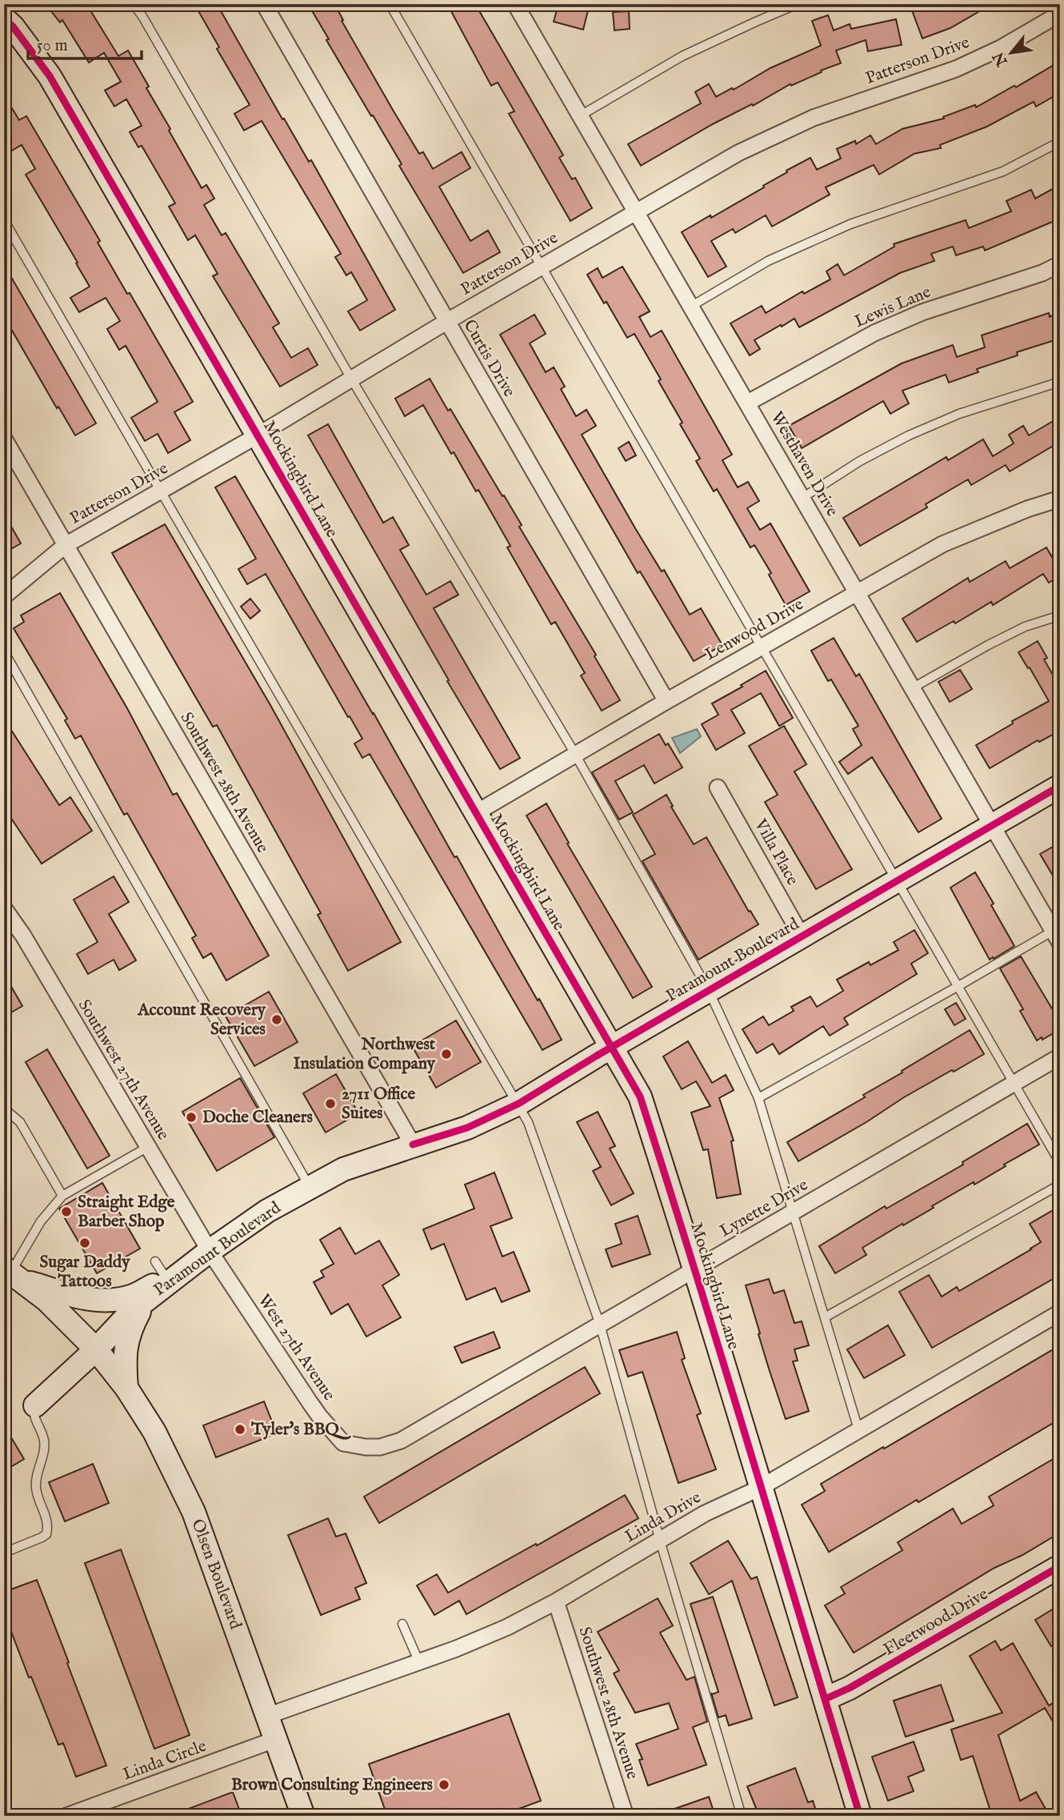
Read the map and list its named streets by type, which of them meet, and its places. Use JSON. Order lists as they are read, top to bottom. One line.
{"streets":{"main road":["Mockingbird Lane","Paramount Boulevard","Olsen Boulevard","Fleetwood Drive"],"street":["Patterson Drive","Lewis Lane","Curtis Drive","Westhaven Drive","Lenwood Drive","Southwest 28th Avenue","Villa Place","Southwest 27th Avenue","Lynette Drive","West 27th Avenue","Linda Drive","Linda Circle"]},"crossings":[["Patterson Drive","Curtis Drive"],["Patterson Drive","Westhaven Drive"],["Patterson Drive","Mockingbird Lane"],["Patterson Drive","Southwest 28th Avenue"],["Lewis Lane","Westhaven Drive"],["Curtis Drive","Lenwood Drive"],["Westhaven Drive","Lenwood Drive"],["Westhaven Drive","Paramount Boulevard"],["Mockingbird Lane","Lenwood Drive"],["Mockingbird Lane","Paramount Boulevard"],["Mockingbird Lane","Lynette Drive"],["Mockingbird Lane","Linda Drive"],["Mockingbird Lane","Fleetwood Drive"],["Southwest 28th Avenue","Paramount Boulevard"],["Southwest 28th Avenue","Linda Drive"],["Villa Place","Paramount Boulevard"],["Paramount Boulevard","Southwest 27th Avenue"],["Paramount Boulevard","West 27th Avenue"],["Paramount Boulevard","Olsen Boulevard"],["Southwest 27th Avenue","West 27th Avenue"],["Lynette Drive","West 27th Avenue"],["Linda Drive","Olsen Boulevard"],["Olsen Boulevard","Linda Circle"]],"places":["Account Recovery Services","Northwest Insulation Company","2711 Office Suites","Doche Cleaners","Straight Edge Barber Shop","Sugar Daddy Tattoos","Tyler's BBQ","Brown Consulting Engineers"],"scale_bar":"50 m","north":"bottom left"}
